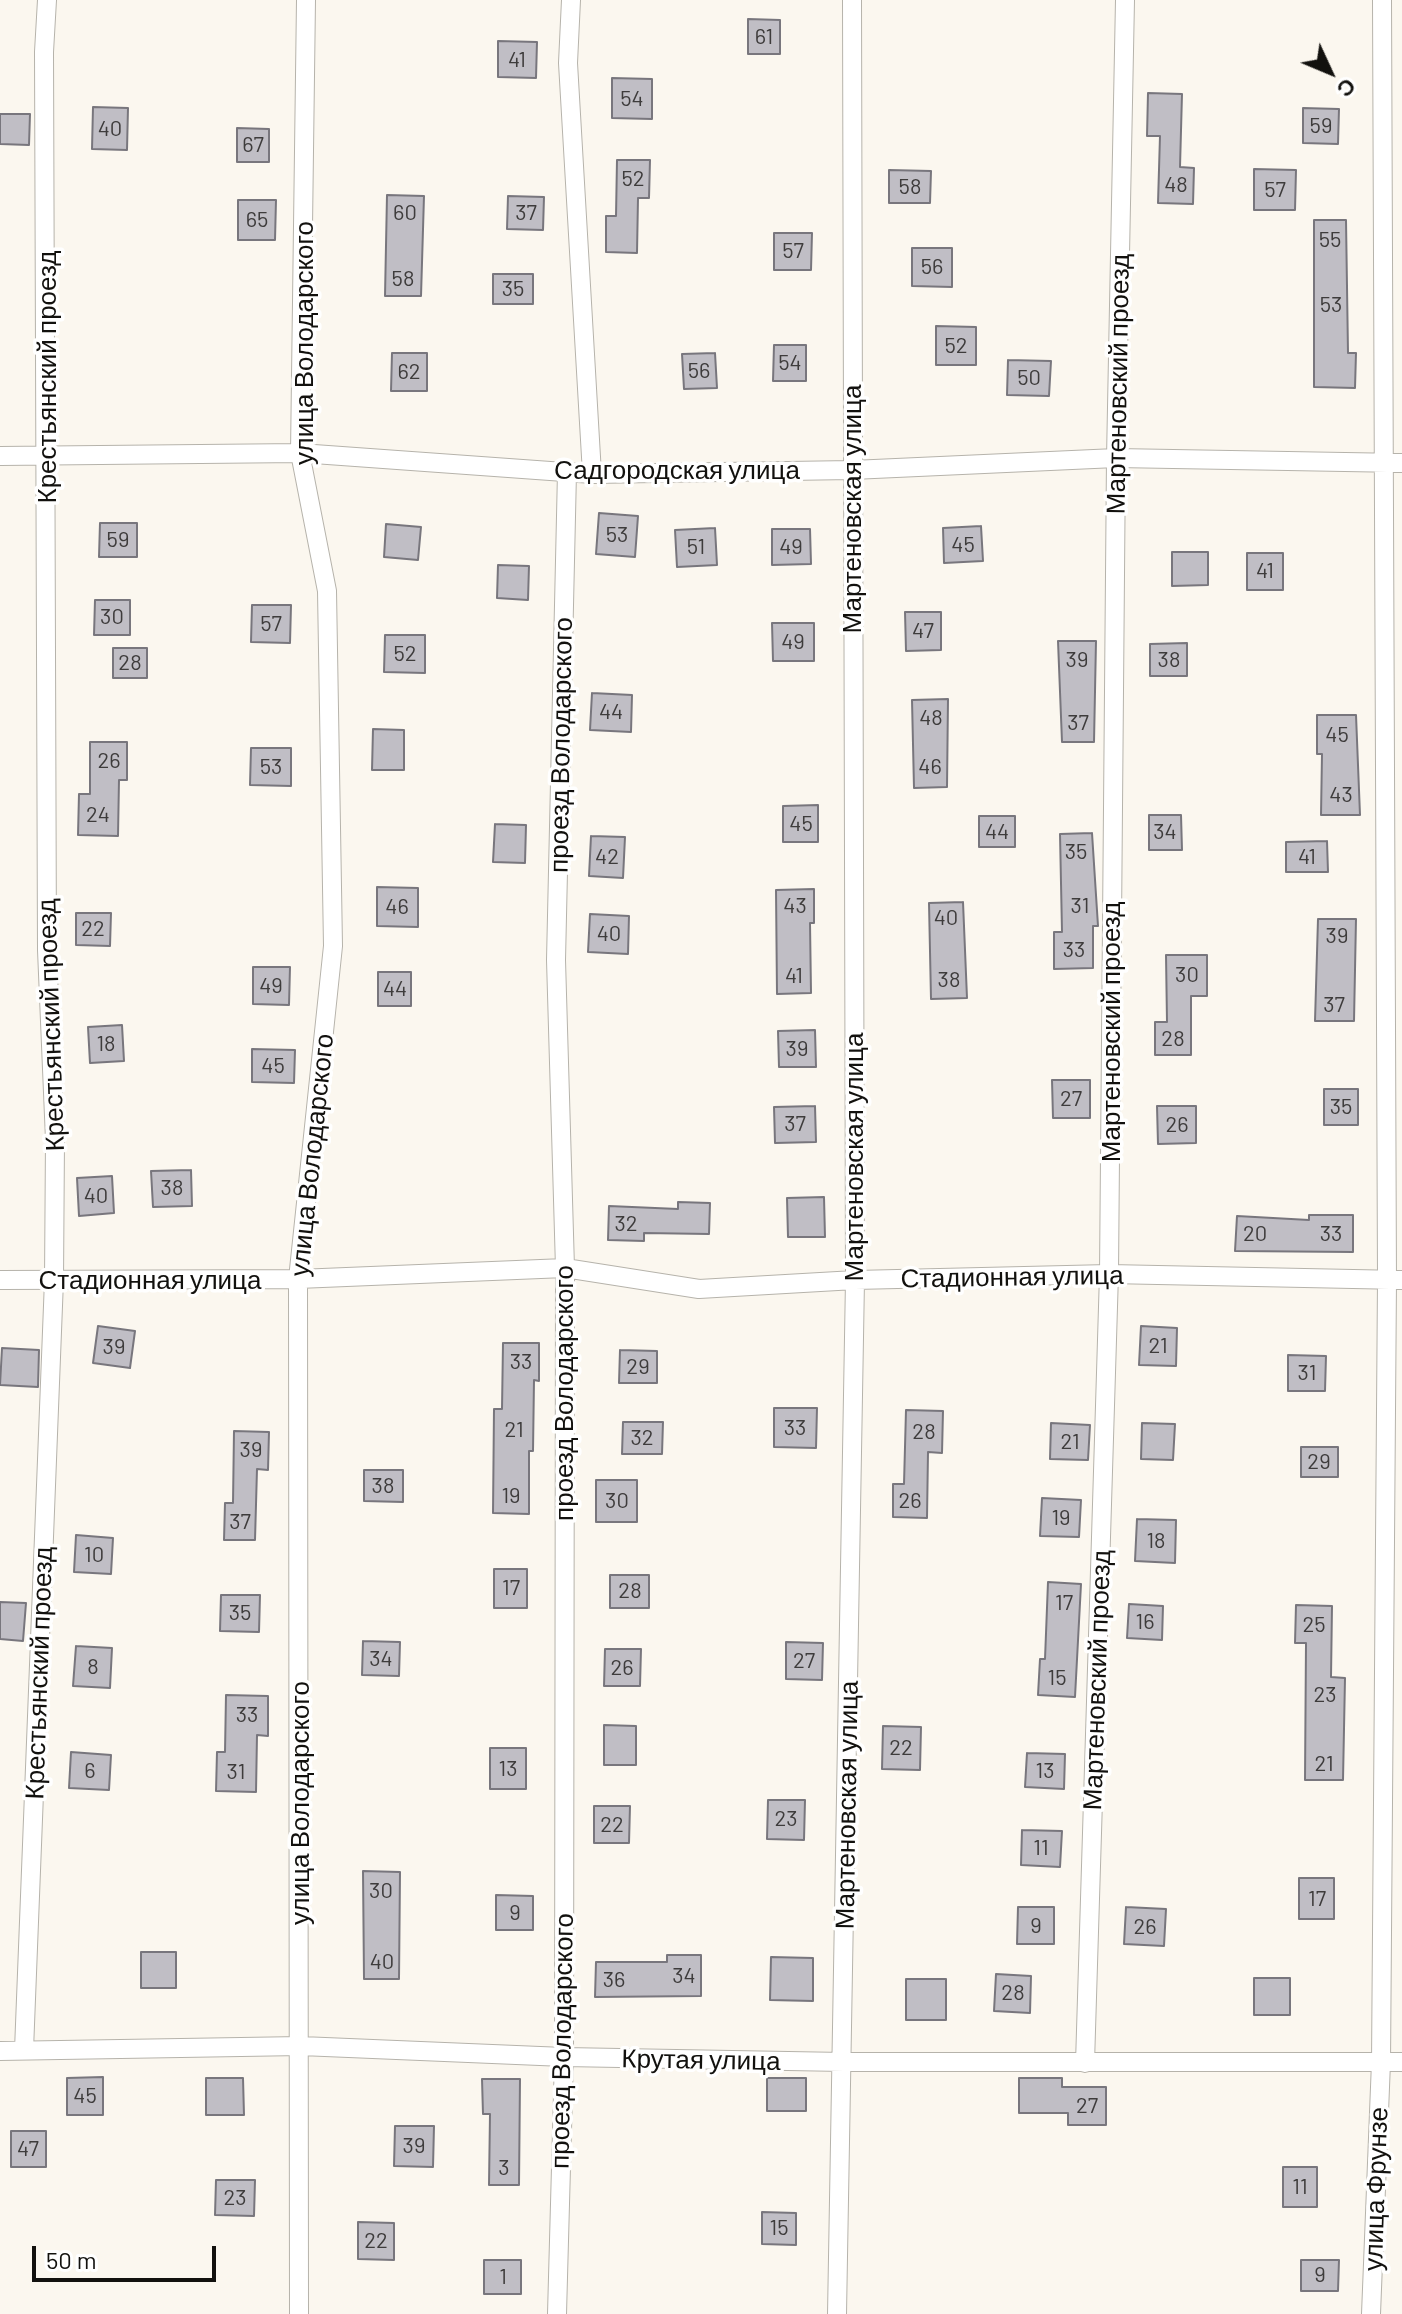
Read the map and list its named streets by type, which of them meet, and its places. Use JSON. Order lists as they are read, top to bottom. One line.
{"streets":{"street":["улица Володарского","Крестьянский проезд","Мартеновский проезд","Садгородская улица","Мартеновская улица","проезд Володарского","Стадионная улица","Крутая улица","улица Фрунзе"]},"crossings":[["улица Володарского","Садгородская улица"],["улица Володарского","Стадионная улица"],["улица Володарского","Крутая улица"],["Крестьянский проезд","Садгородская улица"],["Крестьянский проезд","Стадионная улица"],["Крестьянский проезд","Крутая улица"],["Мартеновский проезд","Садгородская улица"],["Мартеновский проезд","Стадионная улица"],["Мартеновский проезд","Крутая улица"],["Садгородская улица","Мартеновская улица"],["Садгородская улица","проезд Володарского"],["Садгородская улица","улица Фрунзе"],["Мартеновская улица","Стадионная улица"],["Мартеновская улица","Крутая улица"],["проезд Володарского","Стадионная улица"],["проезд Володарского","Крутая улица"],["Стадионная улица","улица Фрунзе"],["Крутая улица","улица Фрунзе"]],"house_numbers":["61","41","54","59","40","67","52","48","58","57","60","37","65","55","57","56","58","35","53","52","54","56","62","50","53","59","45","51","49","41","30","57","47","49","52","39","38","28","44","48","37","45","26","53","46","43","24","45","44","34","35","42","41","43","31","46","40","22","40","39","33","30","41","38","49","44","37","28","18","39","45","27","35","37","26","38","40","32","20","33","21","39","33","29","31","33","21","28","32","21","39","29","38","19","30","26","19","37","18","10","17","28","17","35","16","25","34","27","8","26","15","23","33","22","21","13","6","13","31","23","22","11","30","17","9","9","26","40","34","36","28","45","27","39","47","3","11","23","15","22","9","1"],"scale_bar":"50 m","north":"bottom right"}
